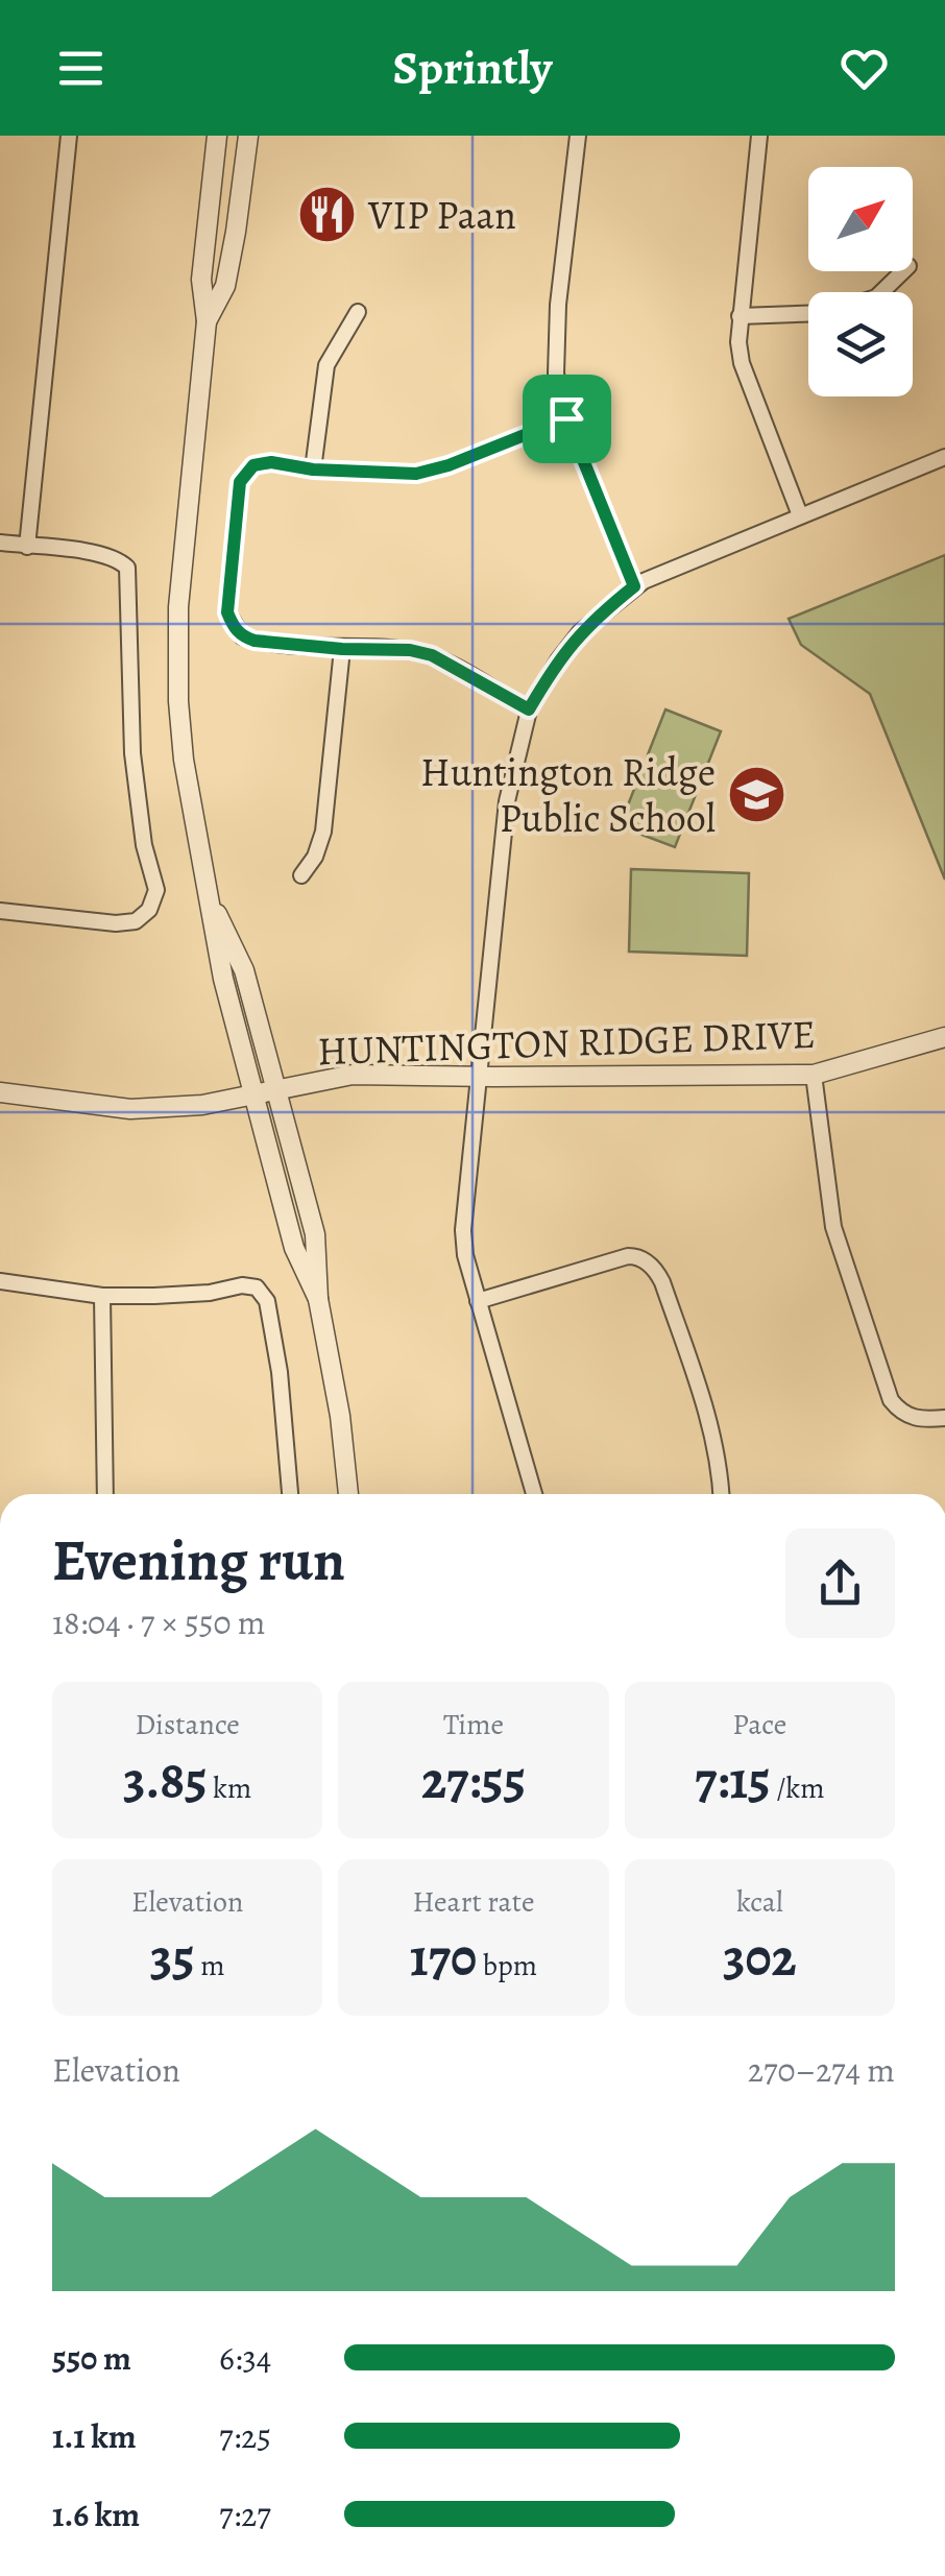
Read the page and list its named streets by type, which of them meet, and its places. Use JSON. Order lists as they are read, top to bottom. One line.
{"streets":{"street":["HUNTINGTON RIDGE DRIVE"]},"places":{"restaurant":["VIP Paan"],"school or university":["Huntington Ridge Public School"]},"north":"top right","page":{"header":"Sprintly","heading":["Evening run","18:04 · 7 × 550 m"],"stats":[["Distance","3.85 km"],["Time","27:55"],["Pace","7:15 /km"],["Elevation","35 m"],["Heart rate","170 bpm"],["kcal","302"]],"chart":["Elevation","270–274 m"],"list":[{"name":"550 m","note":"6:34"},{"name":"1.1 km","note":"7:25"},{"name":"1.6 km","note":"7:27"}]}}
